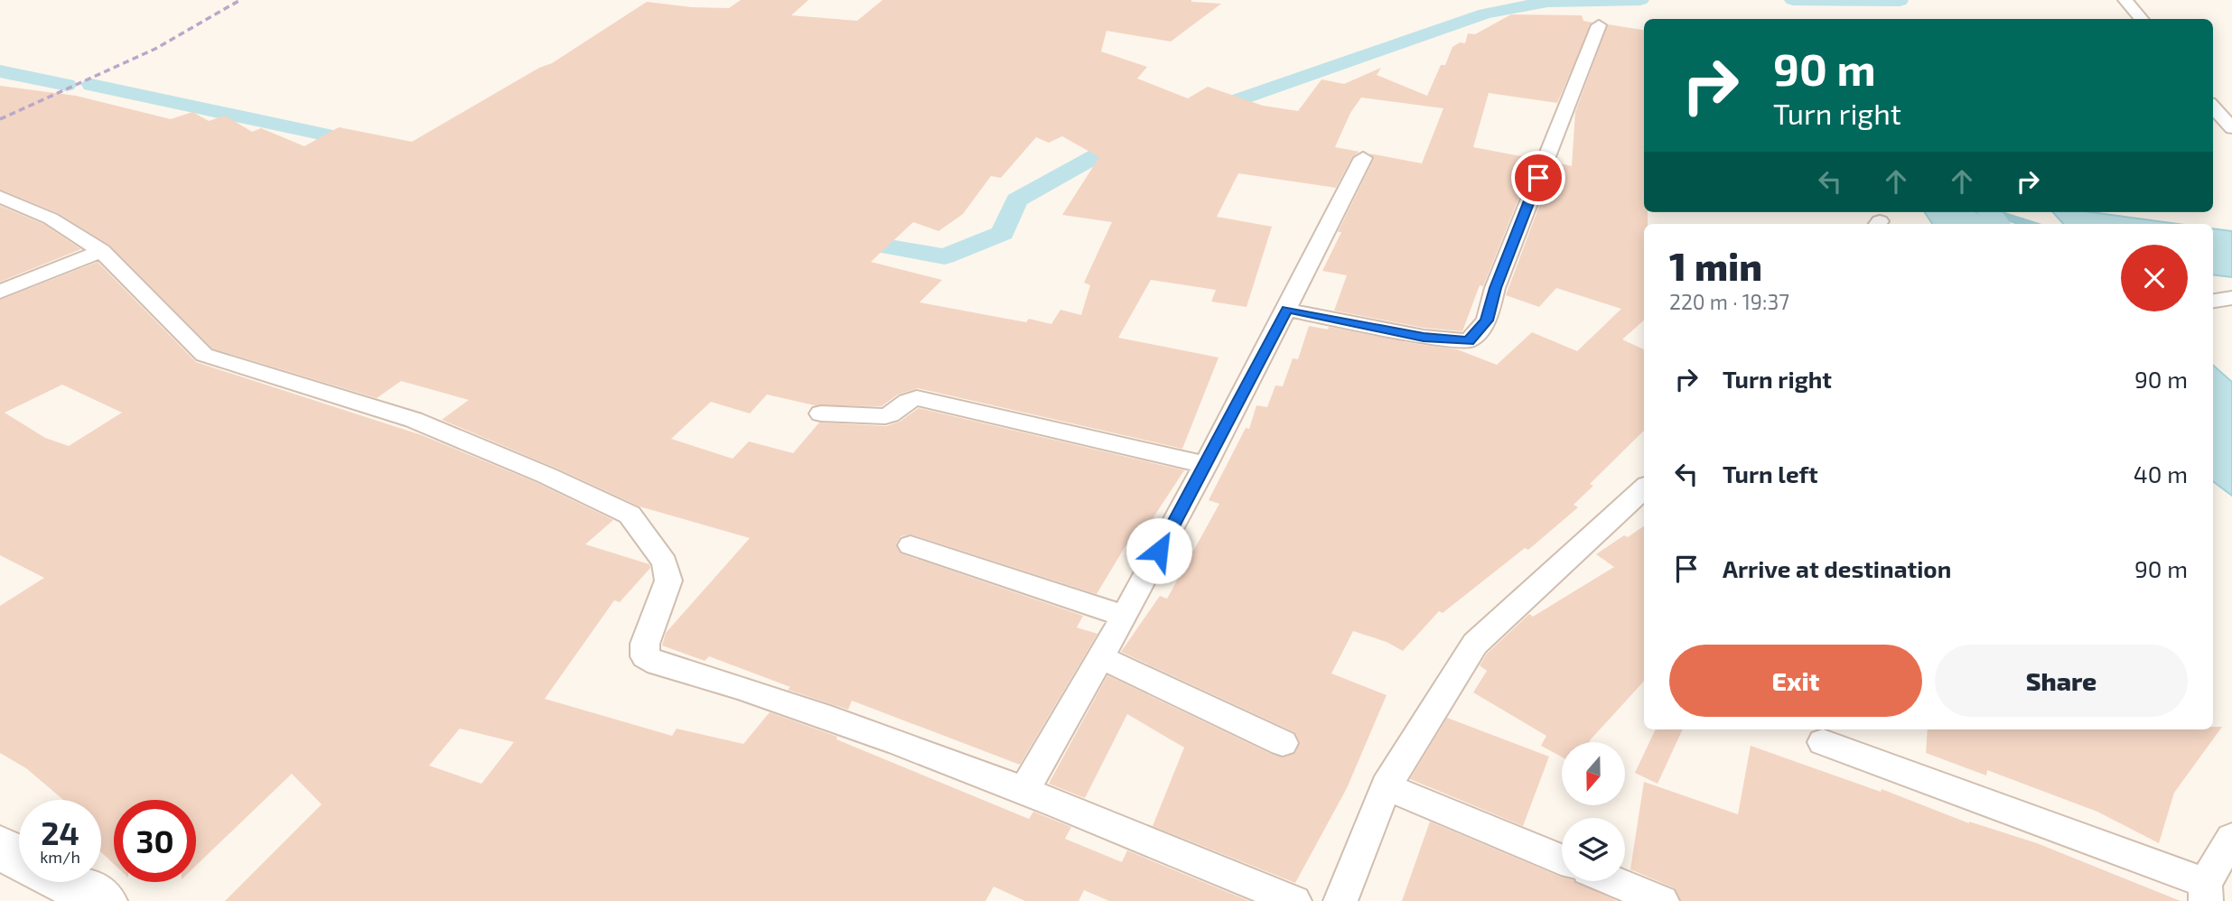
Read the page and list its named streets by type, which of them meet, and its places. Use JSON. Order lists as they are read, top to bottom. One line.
{"north":"bottom","page":{"turn":["90 m","Turn right"],"heading":["1 min","220 m · 19:37"],"list":[{"name":"Turn right","value":"90 m"},{"name":"Turn left","value":"40 m"},{"name":"Arrive at destination","value":"90 m"}],"buttons":["Exit","Share"],"speed":"24 km/h","limit":"30"}}
